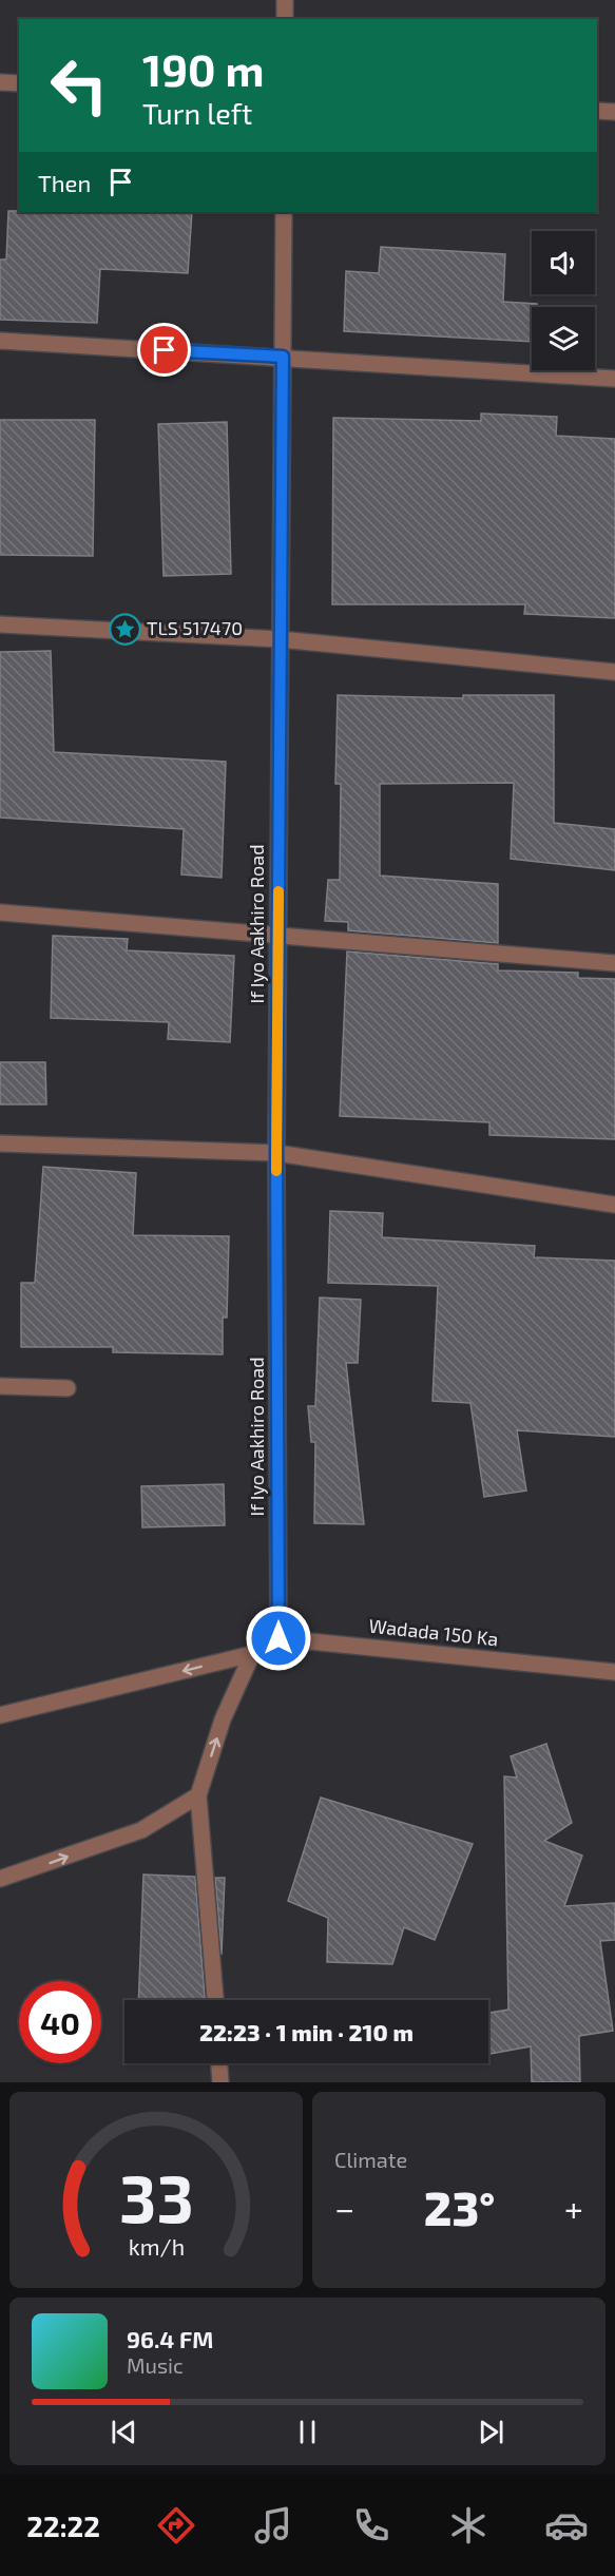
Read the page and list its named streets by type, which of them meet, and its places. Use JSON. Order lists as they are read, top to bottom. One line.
{"streets":{"street":["If Iyo Aakhiro Road","Wadada 150 Ka"]},"crossings":[["If Iyo Aakhiro Road","Wadada 150 Ka"]],"places":{"place":["TLS 517470"]},"page":{"turn":["190 m","Turn left"],"then":"Then","limit":"40","trip":"22:23 · 1 min · 210 m","tile":"Climate","heat":["−","23°","+"],"song":["96.4 FM","Music"],"tabs":"22:22","gauge":["33","km/h"]}}
